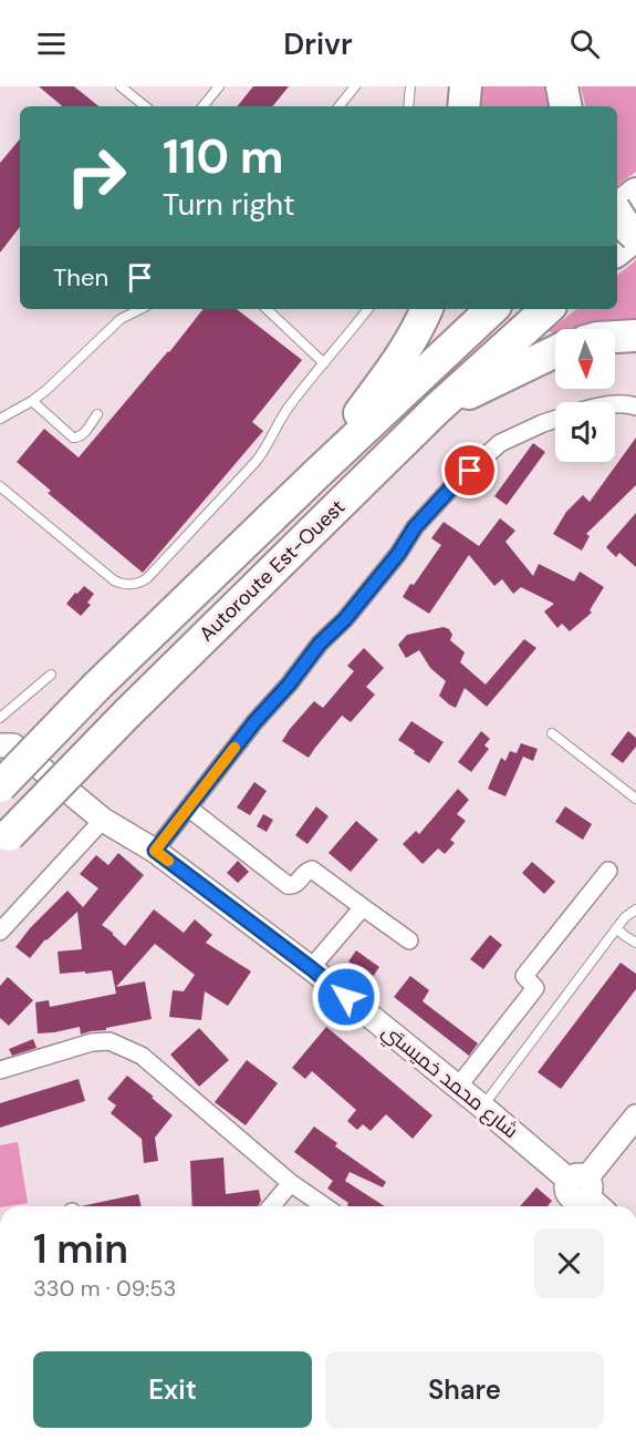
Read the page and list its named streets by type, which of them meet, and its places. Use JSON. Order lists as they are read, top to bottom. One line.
{"streets":{"highway":["Autoroute Est-Ouest"],"street":["شارع محمد خميستي"]},"north":"bottom","page":{"header":"Drivr","turn":["110 m","Turn right"],"then":"Then","heading":["1 min","330 m · 09:53"],"buttons":["Exit","Share"]}}
